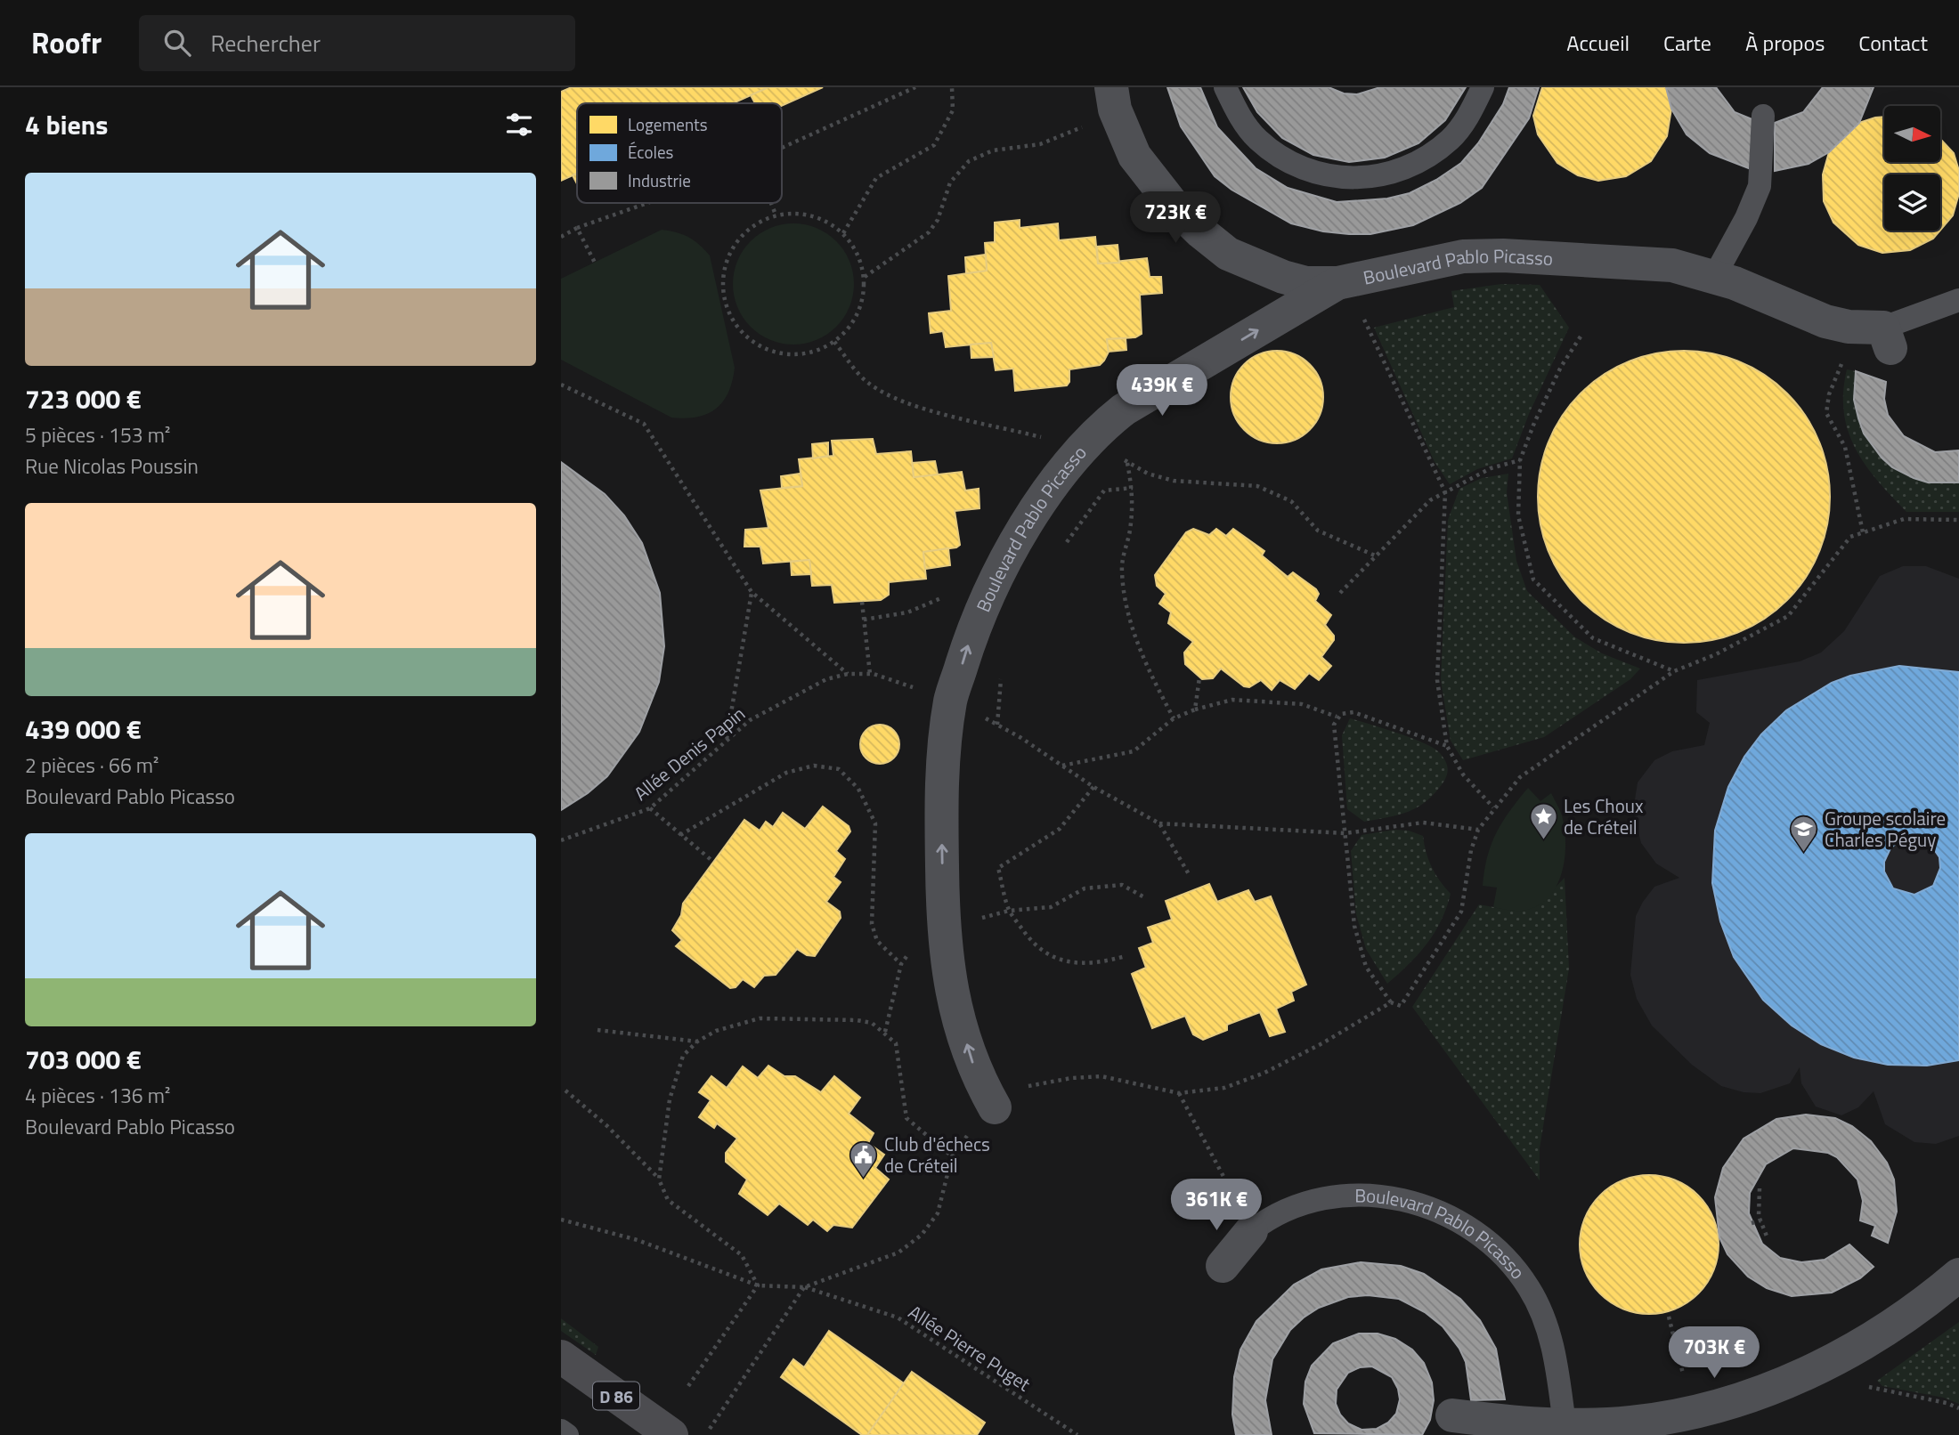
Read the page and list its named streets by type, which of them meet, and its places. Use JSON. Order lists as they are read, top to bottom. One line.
{"streets":{"main road":["D 86"],"street":["Boulevard Pablo Picasso"],"path":["Allée Denis Papin","Allée Pierre Puget"]},"one_way":["Boulevard Pablo Picasso"],"places":{"place":["Les Choux de Créteil"],"school or university":["Groupe scolaire Charles Péguy"],"public building":["Club d'échecs de Créteil"]},"legend":["Logements","Écoles","Industrie"],"north":"right","page":{"header":"Roofr","search":"Rechercher","nav":["Accueil","Carte","À propos","Contact"],"heading":"4 biens","list":[{"name":"723 000 €","note":"5 pièces · 153 m² · Rue Nicolas Poussin"},{"name":"439 000 €","note":"2 pièces · 66 m² · Boulevard Pablo Picasso"},{"name":"703 000 €","note":"4 pièces · 136 m² · Boulevard Pablo Picasso"}],"price":["723K €","439K €","361K €","703K €"]}}
